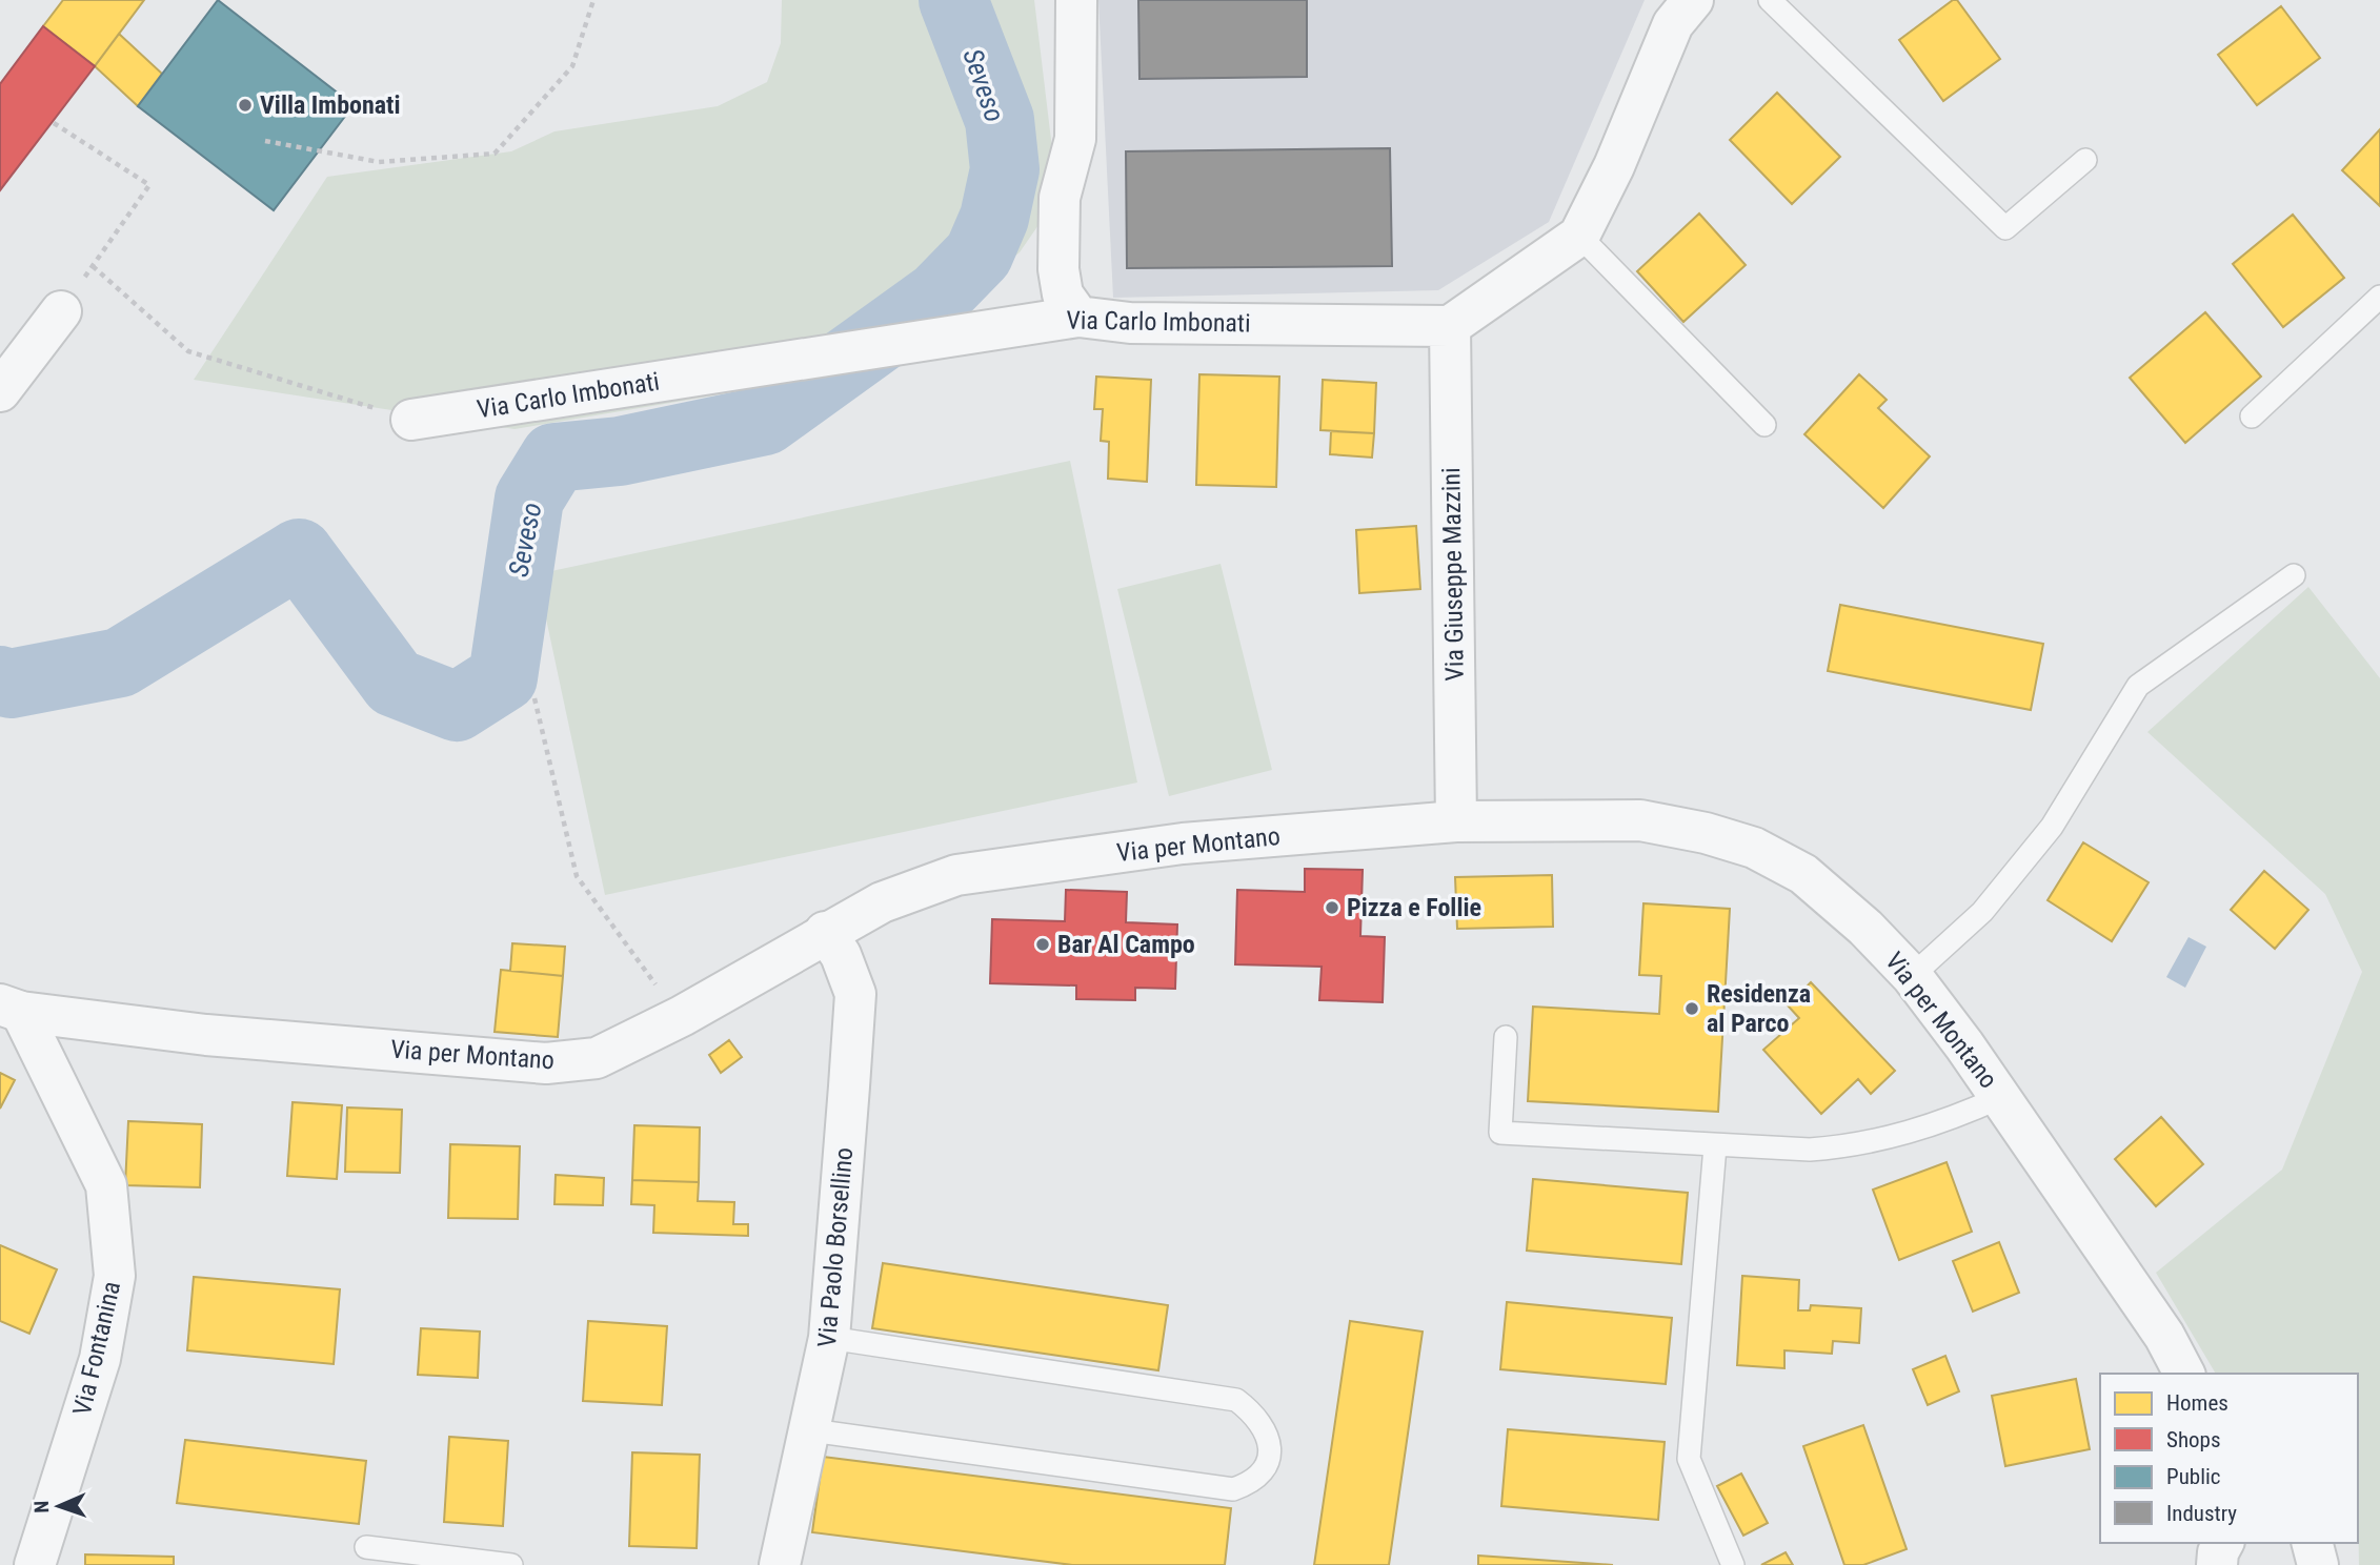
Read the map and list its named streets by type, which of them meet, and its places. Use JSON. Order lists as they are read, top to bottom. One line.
{"streets":{"street":["Via Carlo Imbonati","Via Giuseppe Mazzini","Via per Montano","Via Paolo Borsellino","Via Fontanina"]},"crossings":[["Via Carlo Imbonati","Via Giuseppe Mazzini"],["Via Giuseppe Mazzini","Via per Montano"],["Via per Montano","Via Paolo Borsellino"],["Via per Montano","Via Fontanina"]],"water":["Seveso"],"places":["Villa Imbonati","Pizza e Follie","Bar Al Campo","Residenza al Parco"],"legend":["Homes","Shops","Public","Industry"],"north":"left"}
